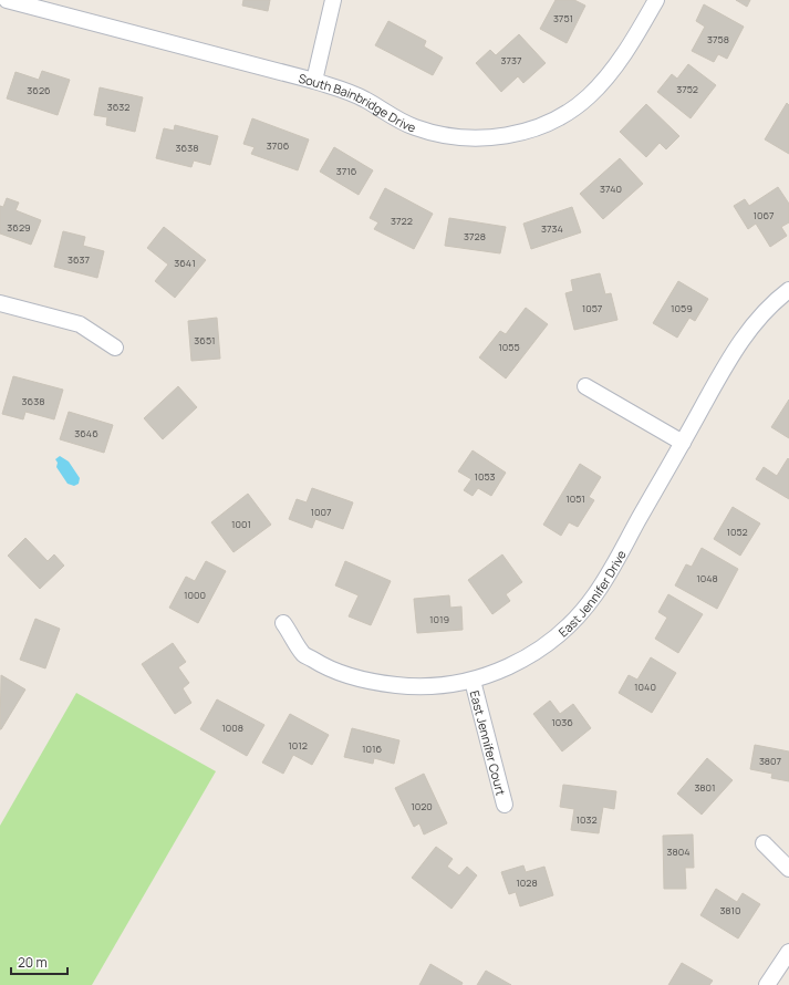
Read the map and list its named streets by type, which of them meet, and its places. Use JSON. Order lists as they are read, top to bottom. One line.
{"streets":{"street":["South Bainbridge Drive","East Jennifer Drive","East Jennifer Court"]},"crossings":[["East Jennifer Drive","East Jennifer Court"]],"house_numbers":["3751","3758","3737","3752","3626","3632","3706","3638","3716","3740","1067","3722","3629","3734","3728","3637","3641","1057","1059","3651","1055","3638","3646","1053","1051","1007","1001","1052","1048","1000","1019","1040","1036","1008","1012","1016","3807","3801","1020","1032","3804","1028","3810"],"scale_bar":"20 m"}
